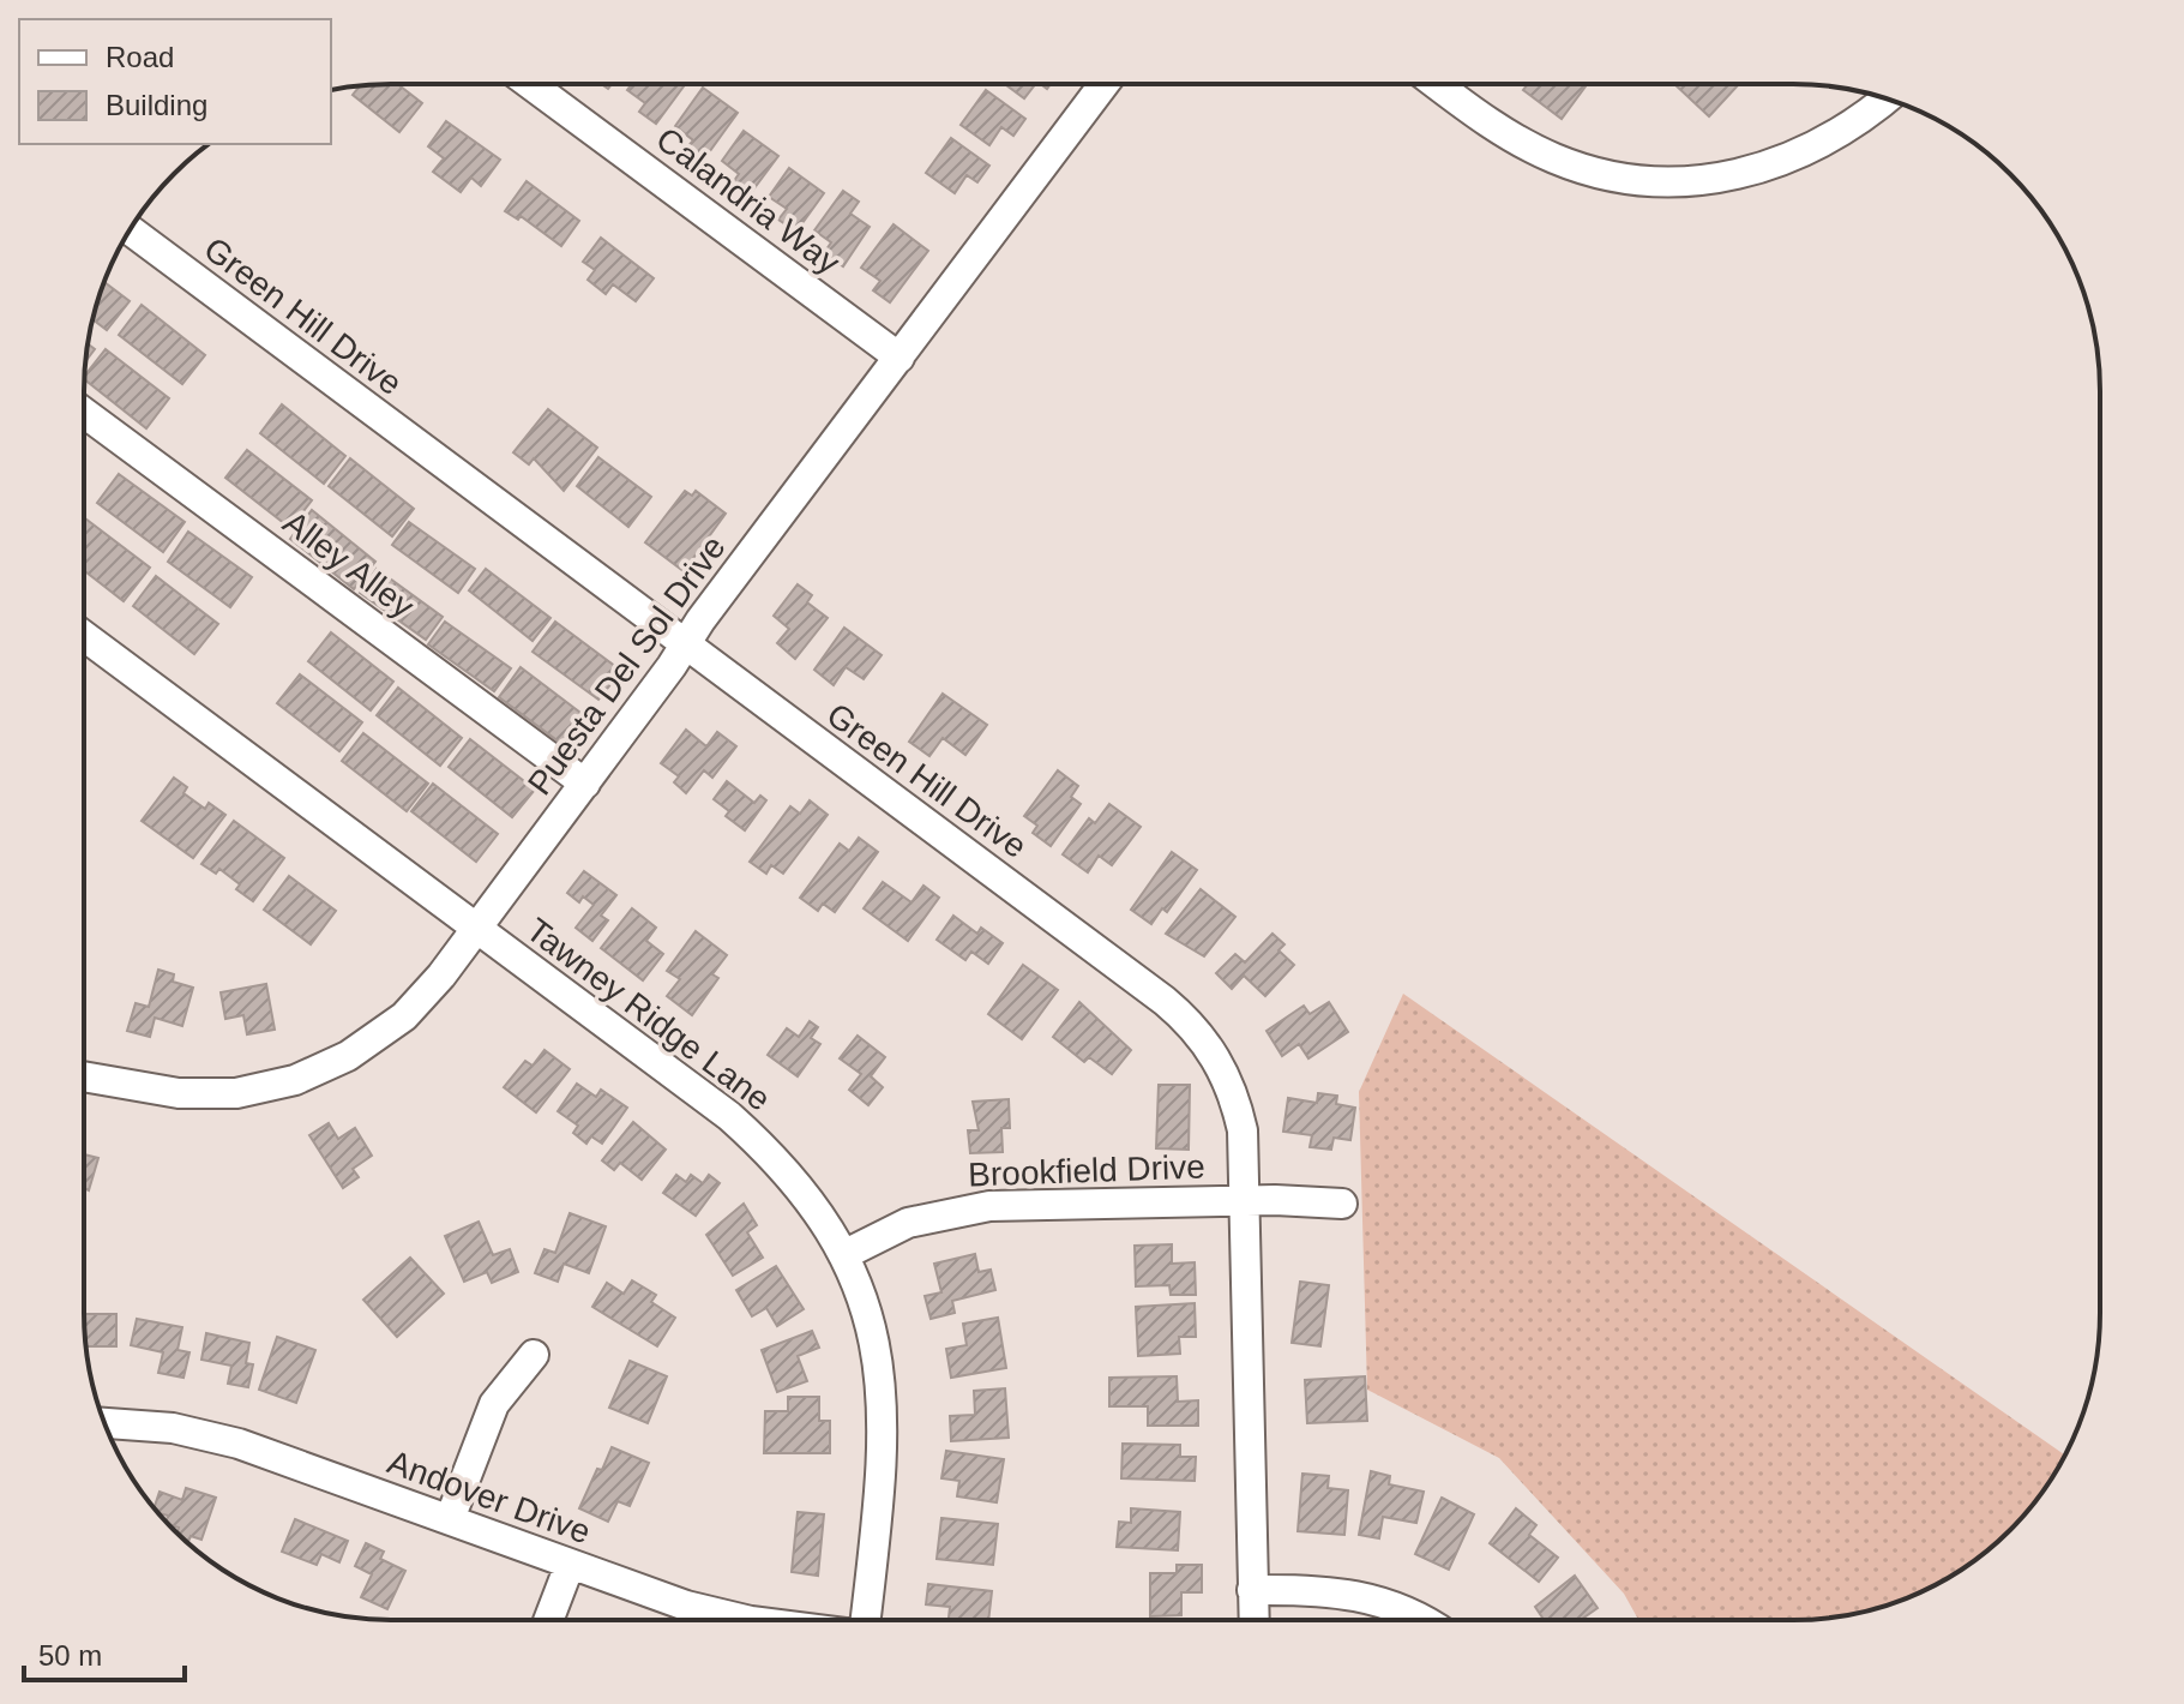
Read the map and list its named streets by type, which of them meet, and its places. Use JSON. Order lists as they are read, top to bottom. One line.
{"streets":{"street":["Calandria Way","Green Hill Drive","Alley Alley","Puesta Del Sol Drive","Tawney Ridge Lane","Brookfield Drive","Andover Drive"]},"crossings":[["Calandria Way","Puesta Del Sol Drive"],["Green Hill Drive","Puesta Del Sol Drive"],["Green Hill Drive","Brookfield Drive"],["Alley Alley","Puesta Del Sol Drive"],["Puesta Del Sol Drive","Tawney Ridge Lane"],["Tawney Ridge Lane","Brookfield Drive"]],"legend":["Road","Building"],"scale_bar":"50 m"}
